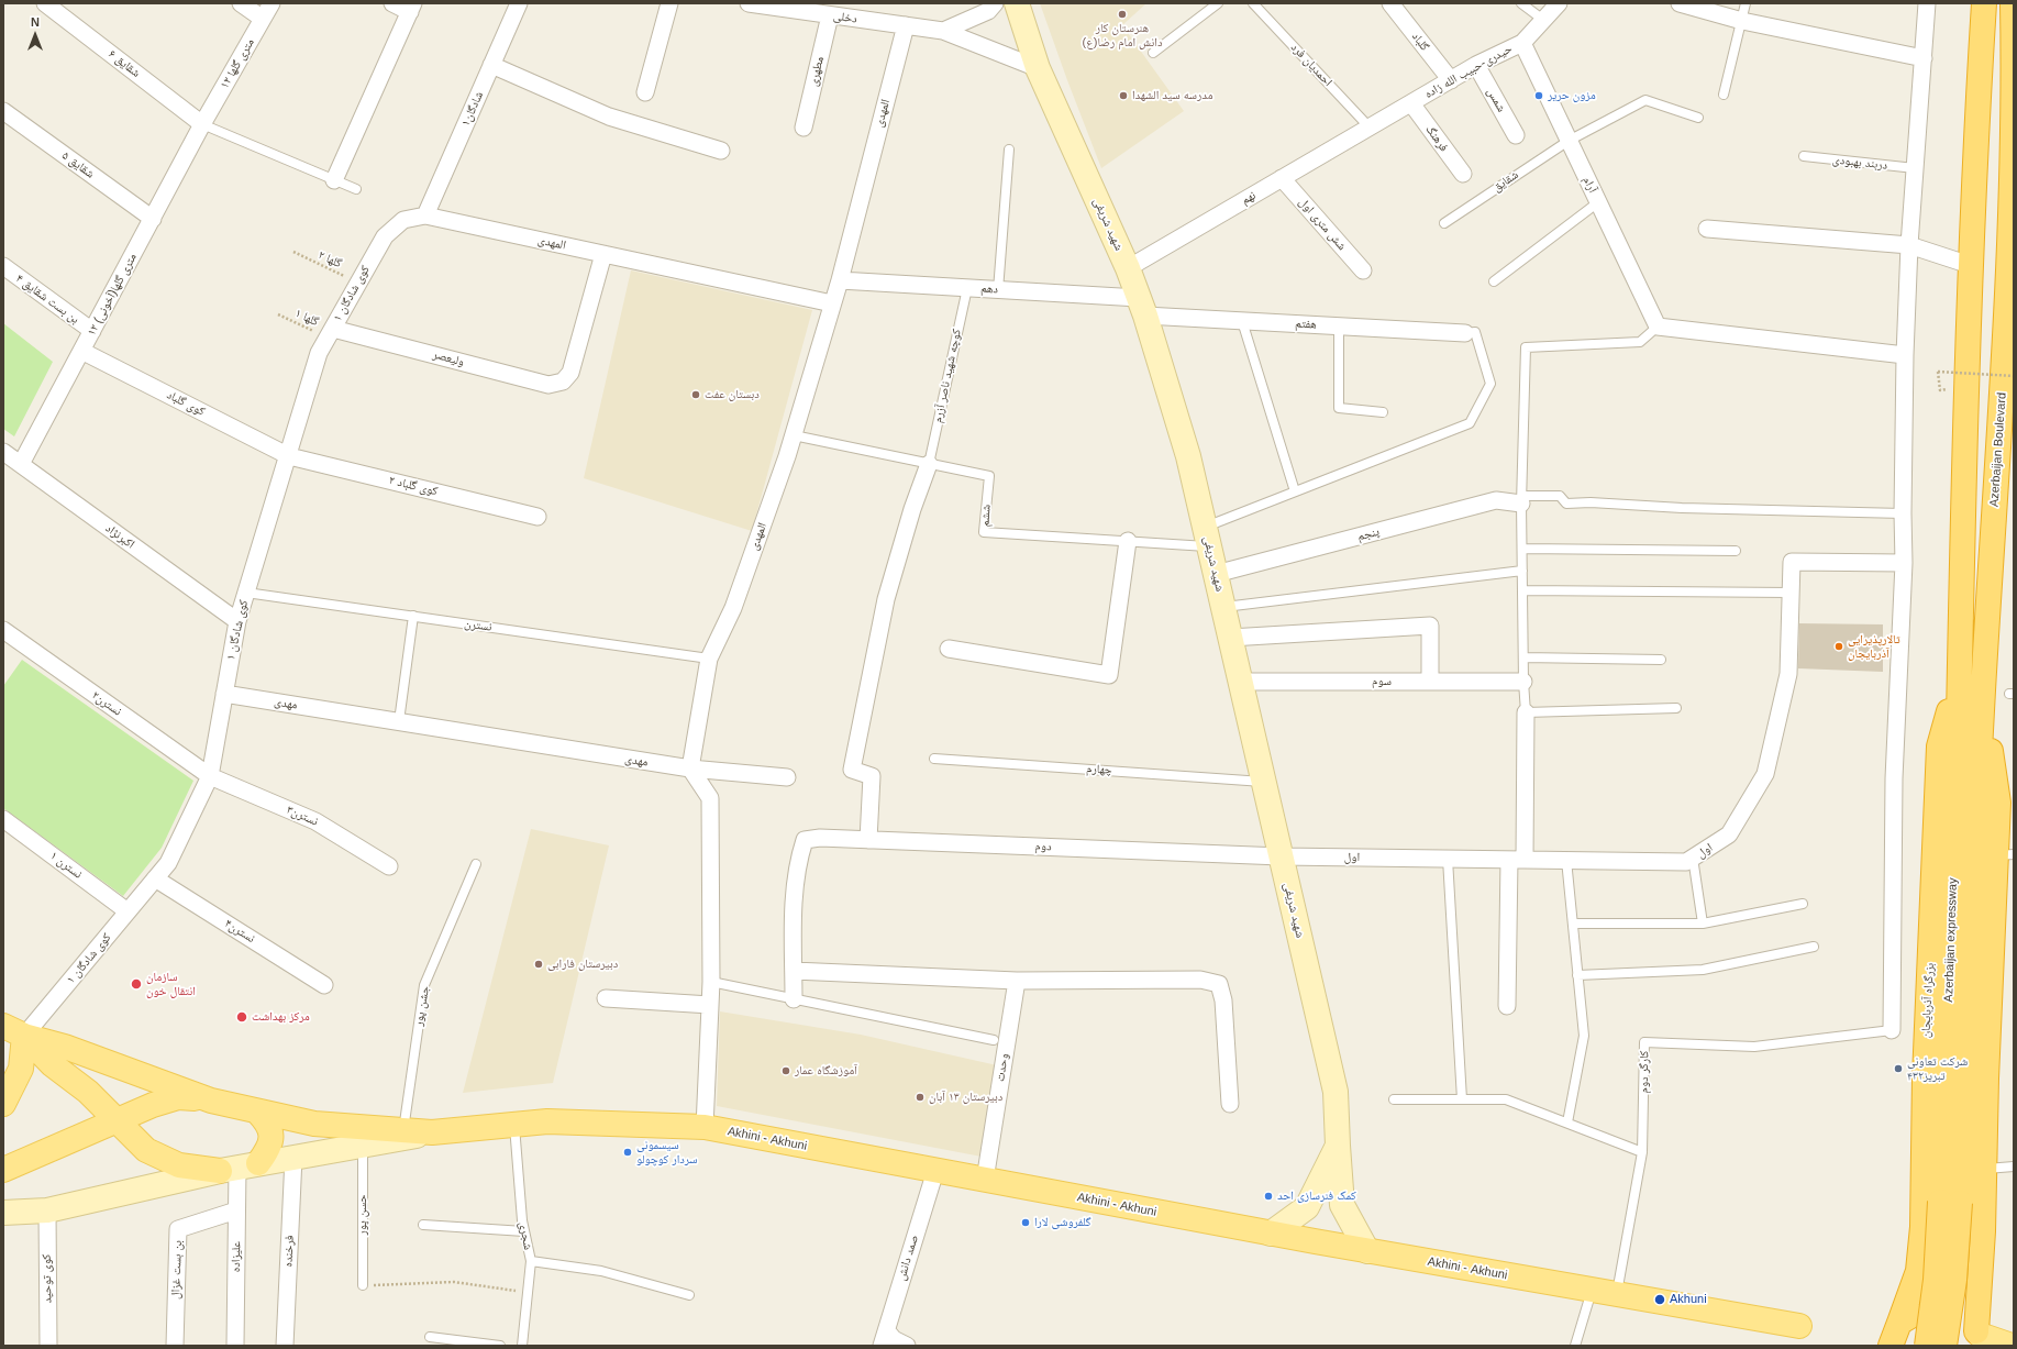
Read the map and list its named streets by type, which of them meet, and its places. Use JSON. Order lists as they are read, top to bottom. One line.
{"streets":{"highway":["Azerbaijan Boulevard","Azerbaijan expressway","بزرگراه آذربایجان"],"main road":["شهید شریفی","Akhini - Akhuni"],"street":["دخلی","گلباد","شقایق ۶","۱۲ متری گلها","مطهری","حیدری-حبیب الله زاده","شمس","شادگان۱","المهدی","فرهنگ","شقایق ۵","آرام","نهم","شش متری اول","دهم","کوی شادگان ۱","۱۲ متری گلها(آخونی)","بن بست شقایق ۴","هفتم","ولیعصر","کوی گلباد","کوی گلباد ۲","پنجم","اکبرنژاد","سوم","نسترن۲","مهدی","نسترن۳","دوم","اول","نسترن ۱","نسترن۴","وحدت","فرخنده","علیزاده","صمد دانش","بن بست غزال","کوی توحید"],"lane":["احمدیان فرد","دربند بهبودی","شقایق","کوچه شهید ناصر آزرم","ششم","نسترن","چهارم","جشن پور","کارگر دوم","حسن پور","شجری"],"path":["گلها ۲","گلها ۱"]},"crossings":[["دخلی","مطهری"],["دخلی","المهدی"],["دخلی","شهید شریفی"],["گلباد","حیدری-حبیب الله زاده"],["شقایق ۶","۱۲ متری گلها"],["شقایق ۶","۱۲ متری گلها(آخونی)"],["۱۲ متری گلها","۱۲ متری گلها(آخونی)"],["احمدیان فرد","حیدری-حبیب الله زاده"],["احمدیان فرد","نهم"],["حیدری-حبیب الله زاده","شمس"],["حیدری-حبیب الله زاده","فرهنگ"],["حیدری-حبیب الله زاده","آرام"],["حیدری-حبیب الله زاده","نهم"],["شادگان۱","المهدی"],["شادگان۱","کوی شادگان ۱"],["المهدی","دهم"],["المهدی","کوی شادگان ۱"],["المهدی","ولیعصر"],["المهدی","ششم"],["المهدی","نسترن"],["المهدی","مهدی"],["شقایق ۵","۱۲ متری گلها(آخونی)"],["شقایق","آرام"],["نهم","شهید شریفی"],["نهم","شش متری اول"],["شهید شریفی","دهم"],["شهید شریفی","هفتم"],["شهید شریفی","ششم"],["شهید شریفی","پنجم"],["شهید شریفی","سوم"],["شهید شریفی","چهارم"],["شهید شریفی","دوم"],["شهید شریفی","اول"],["شهید شریفی","Akhini - Akhuni"],["گلها ۲","کوی شادگان ۱"],["دهم","هفتم"],["دهم","کوچه شهید ناصر آزرم"],["کوی شادگان ۱","گلها ۱"],["کوی شادگان ۱","ولیعصر"],["کوی شادگان ۱","کوی گلباد"],["کوی شادگان ۱","کوی گلباد ۲"],["کوی شادگان ۱","اکبرنژاد"],["کوی شادگان ۱","نسترن"],["کوی شادگان ۱","نسترن۲"],["کوی شادگان ۱","مهدی"],["کوی شادگان ۱","نسترن۳"],["کوی شادگان ۱","نسترن ۱"],["کوی شادگان ۱","نسترن۴"],["۱۲ متری گلها(آخونی)","بن بست شقایق ۴"],["۱۲ متری گلها(آخونی)","کوی گلباد"],["۱۲ متری گلها(آخونی)","اکبرنژاد"],["گلها ۱","ولیعصر"],["کوچه شهید ناصر آزرم","ششم"],["کوی گلباد","کوی گلباد ۲"],["Azerbaijan Boulevard","Azerbaijan expressway"],["نسترن۲","نسترن۳"],["دوم","اول"],["Azerbaijan expressway","بزرگراه آذربایجان"],["جشن پور","Akhini - Akhuni"],["وحدت","Akhini - Akhuni"],["کارگر دوم","Akhini - Akhuni"],["Akhini - Akhuni","شجری"],["Akhini - Akhuni","صمد دانش"],["علیزاده","بن بست غزال"]],"places":["هنرستان کار دانش امام رضا(ع)","مدرسه سید الشهدا","مزون حریر","دبستان عفت","تالارپذیرایی آذربایجان","دبیرستان فارابی","سازمان انتقال خون","مرکز بهداشت","شرکت تعاونی ۴۳۲تبریز","آموزشگاه عمار","دبیرستان ۱۳ آبان","سیسمونی سردار کوچولو","کمک فنرسازی احد","گلفروشی لارا","Akhuni"],"north":"top"}
